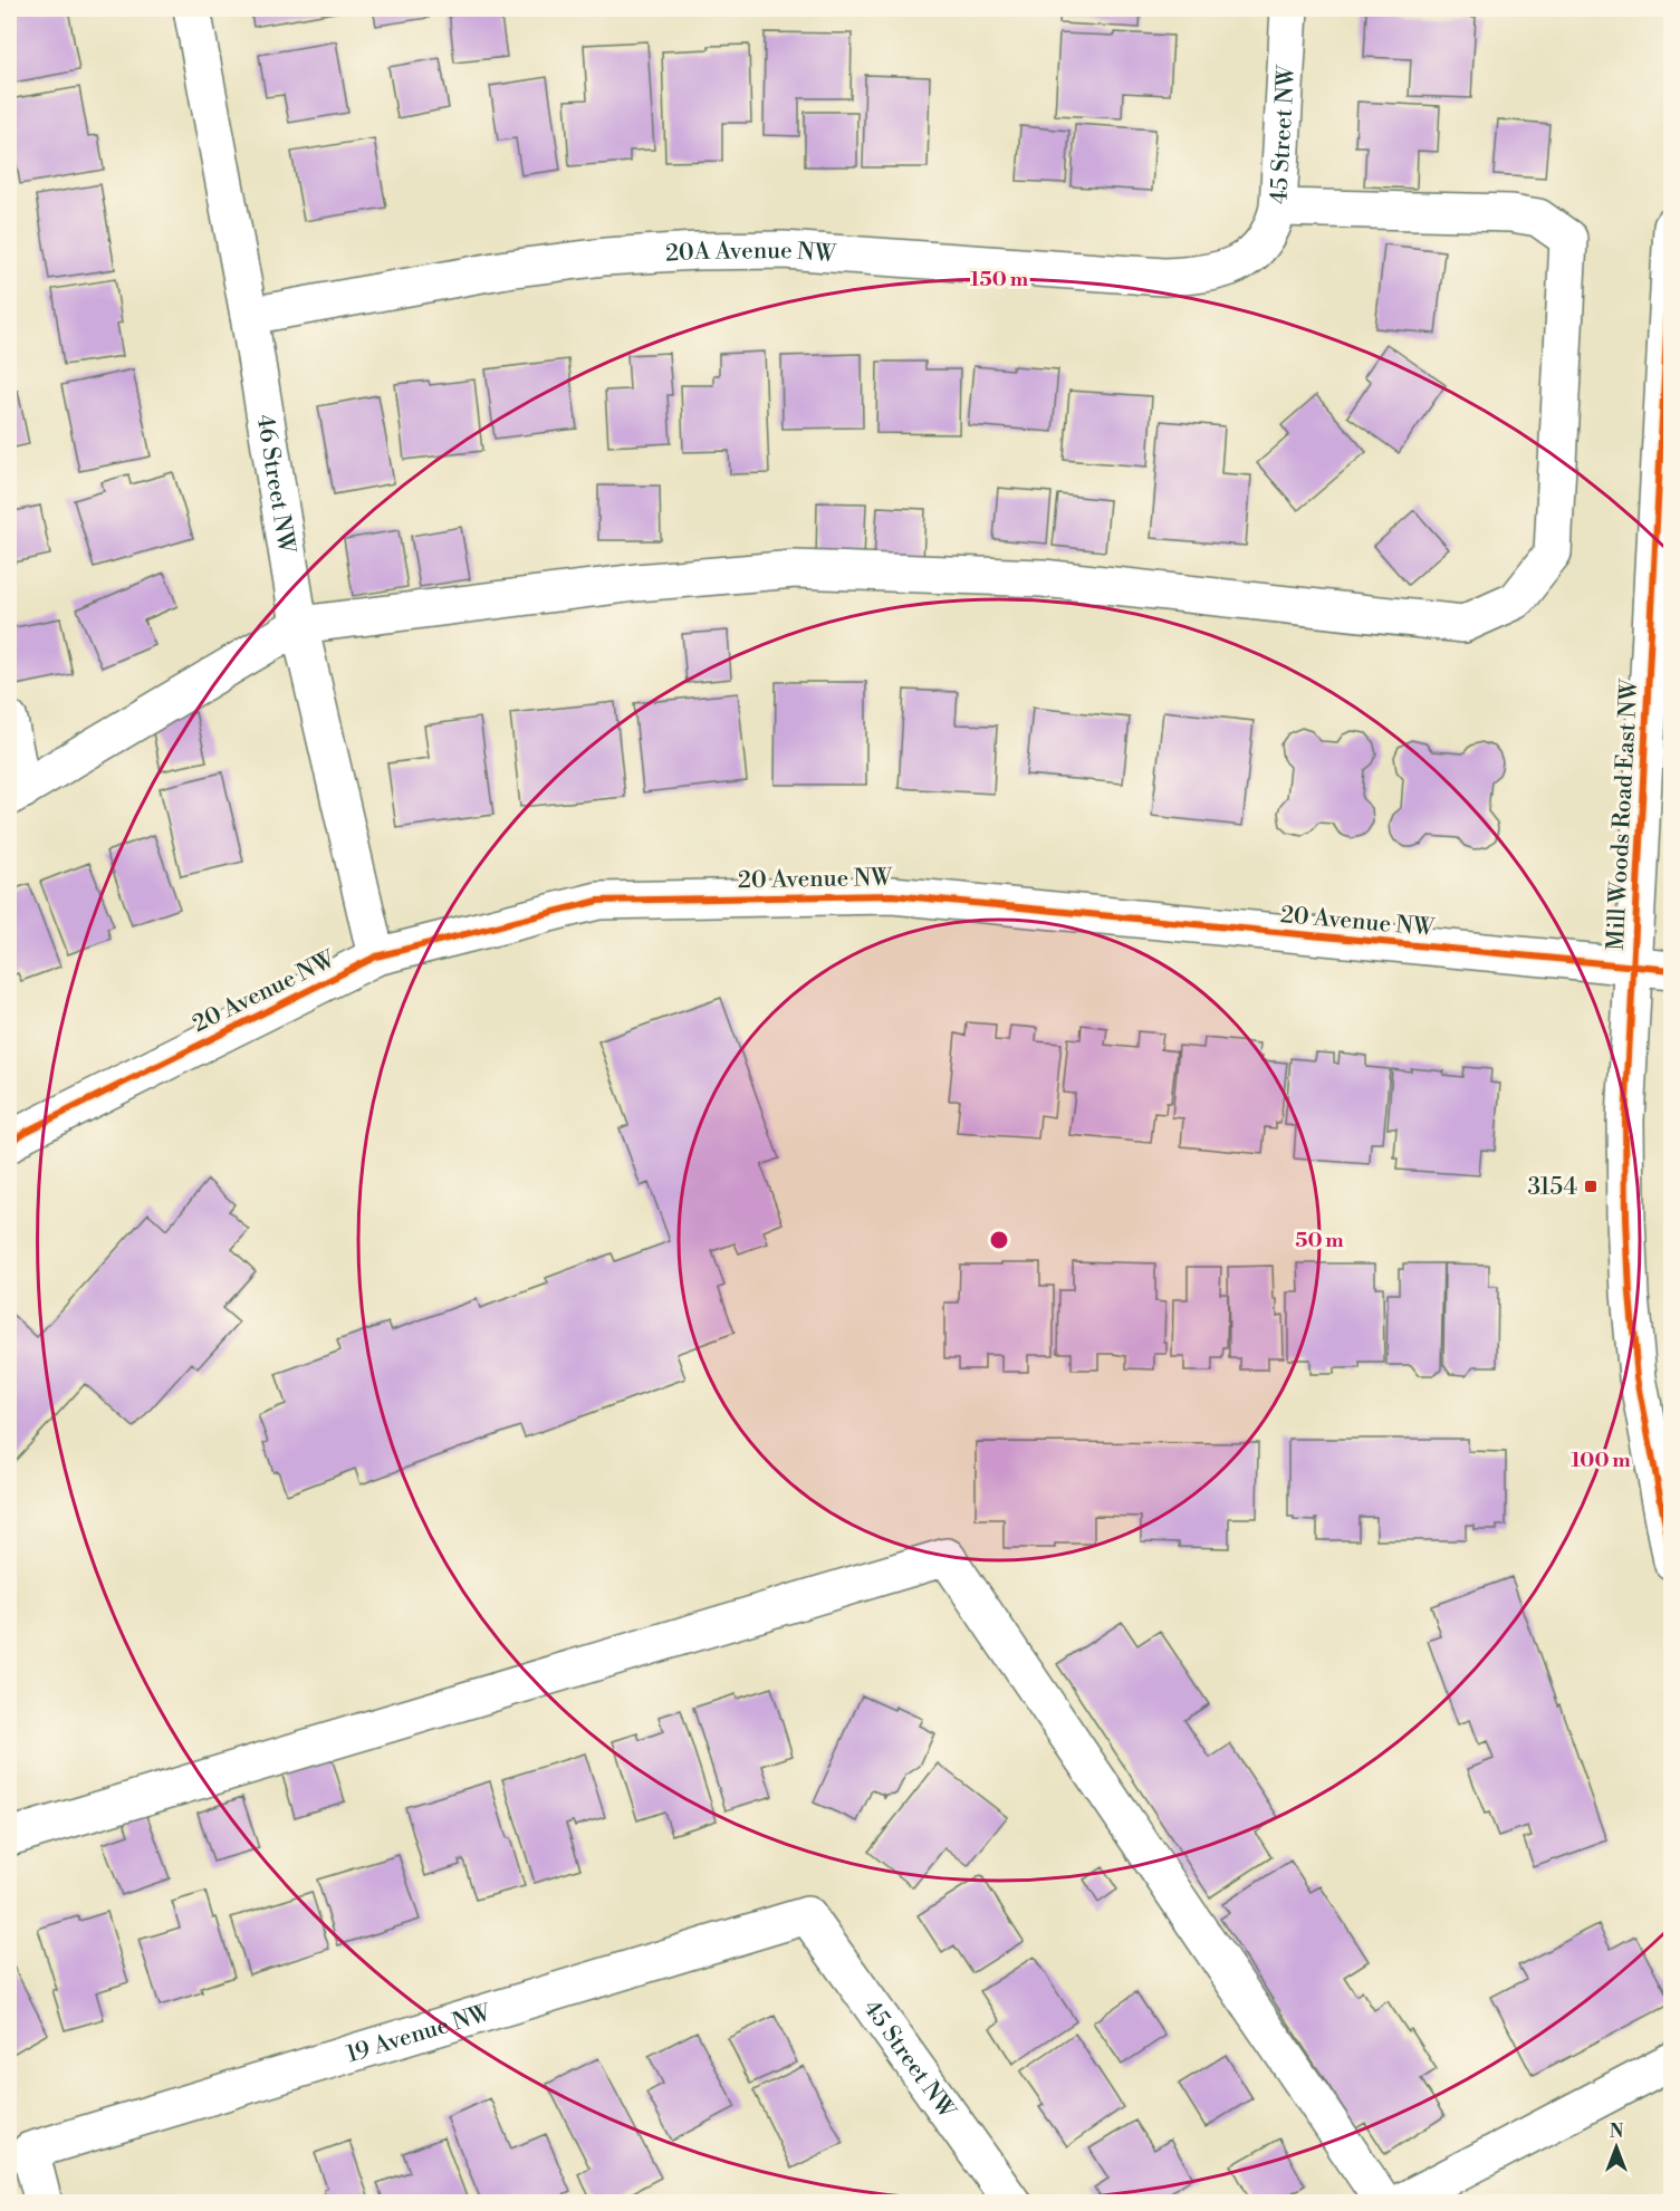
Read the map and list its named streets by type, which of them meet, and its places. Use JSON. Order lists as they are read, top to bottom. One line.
{"streets":{"street":["45 Street NW","20A Avenue NW","46 Street NW","Mill Woods Road East NW","20 Avenue NW","19 Avenue NW"]},"crossings":[["45 Street NW","20A Avenue NW"],["45 Street NW","19 Avenue NW"],["20A Avenue NW","46 Street NW"],["46 Street NW","20 Avenue NW"],["Mill Woods Road East NW","20 Avenue NW"]],"places":{"transit":["3154"]},"north":"top","rings":["150 m","50 m","100 m"]}
